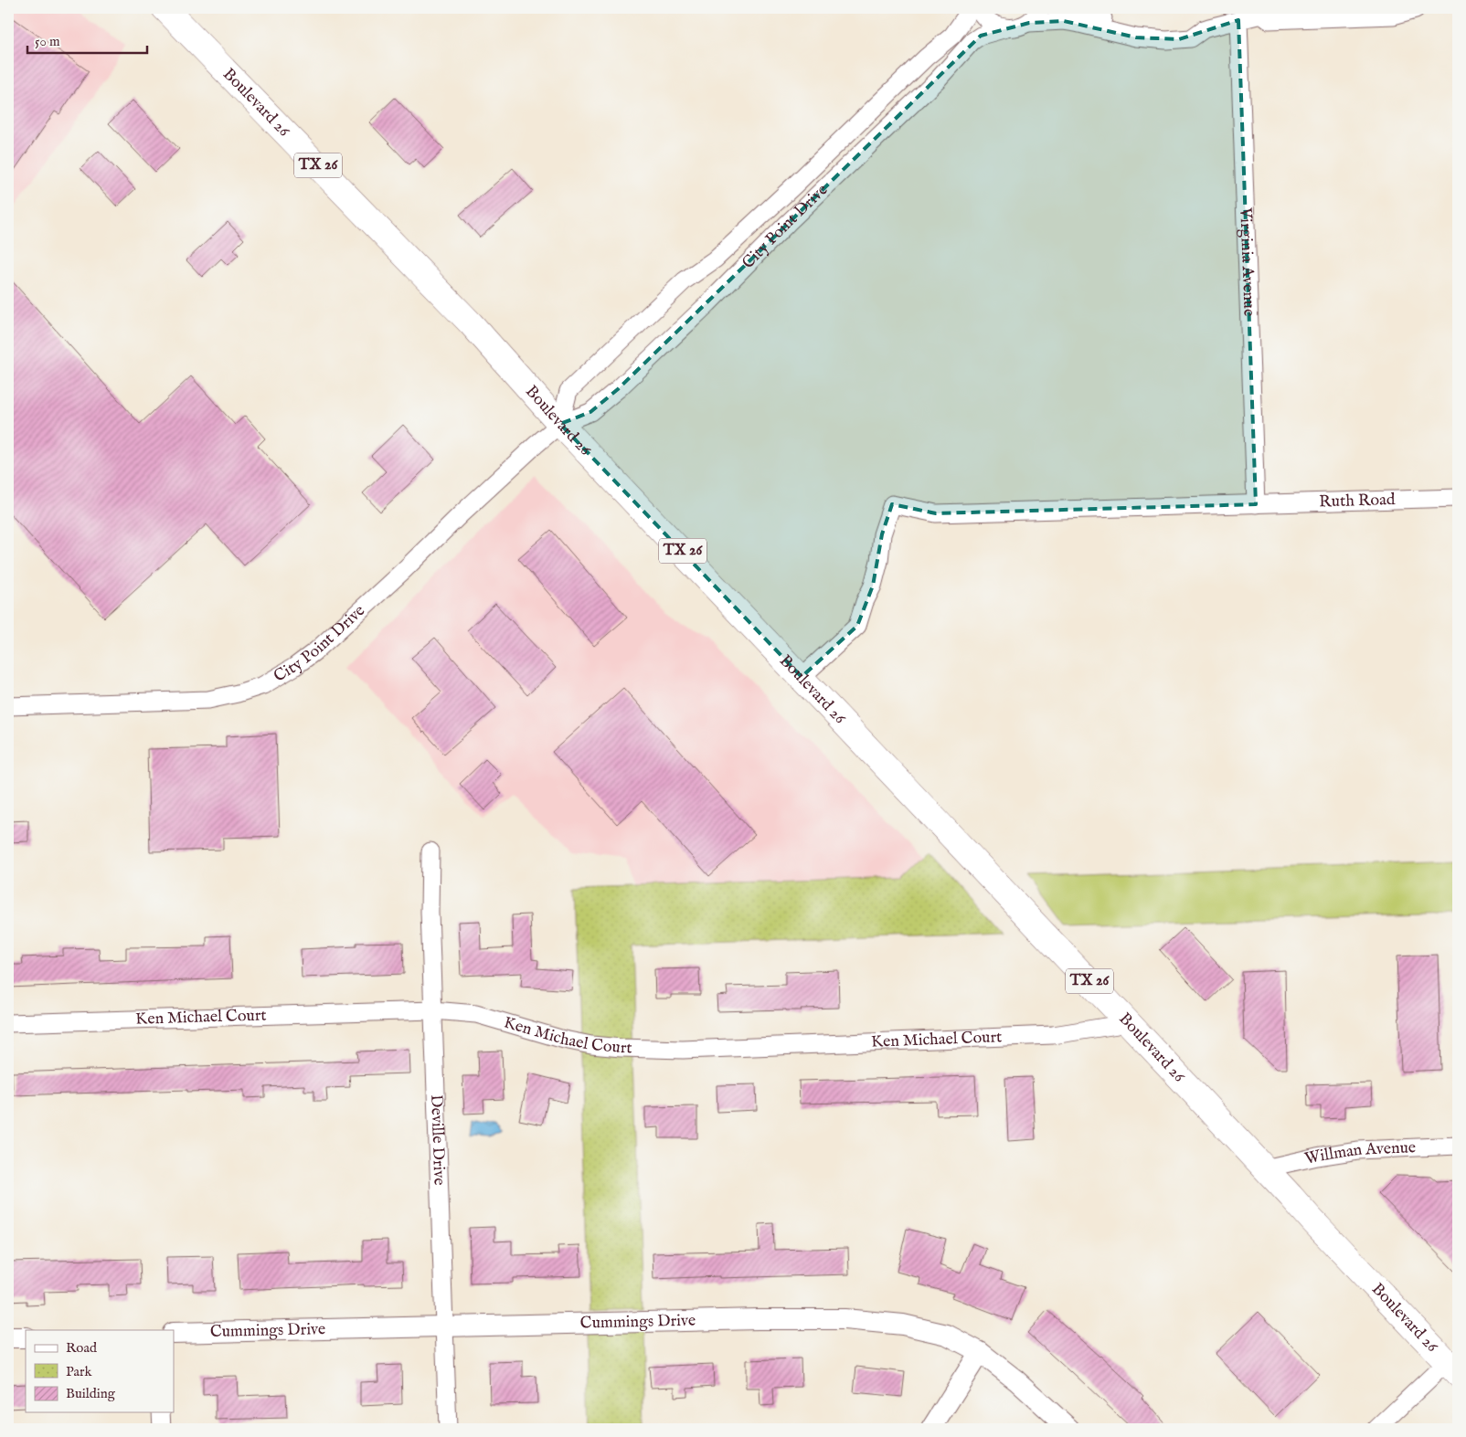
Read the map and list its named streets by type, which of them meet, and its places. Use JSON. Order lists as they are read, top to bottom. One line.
{"streets":{"main road":["Boulevard 26","TX 26"],"street":["City Point Drive","Virginia Avenue","Ruth Road","Ken Michael Court","Deville Drive","Willman Avenue","Cummings Drive"]},"crossings":[["Boulevard 26","City Point Drive"],["Boulevard 26","Ruth Road"],["Boulevard 26","Ken Michael Court"],["Boulevard 26","Willman Avenue"],["Virginia Avenue","Ruth Road"],["Ken Michael Court","Deville Drive"],["Deville Drive","Cummings Drive"]],"legend":["Road","Park","Building"],"scale_bar":"50 m"}
